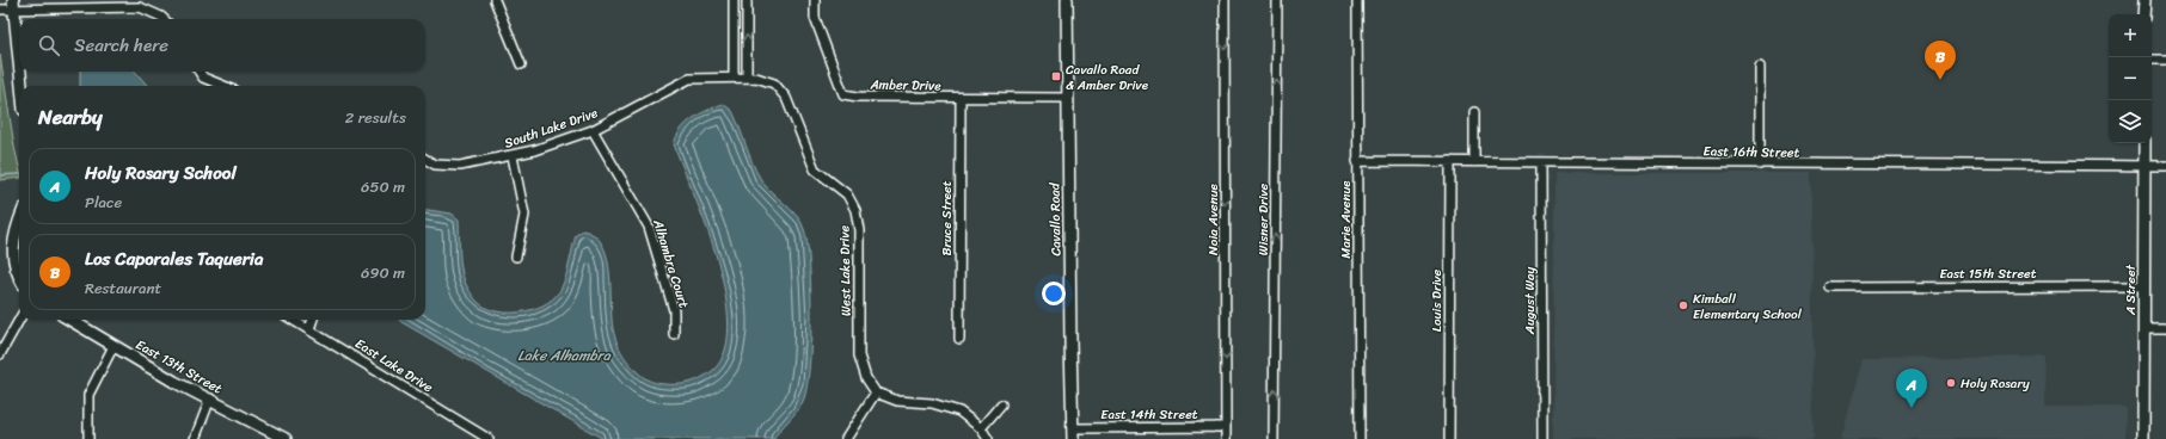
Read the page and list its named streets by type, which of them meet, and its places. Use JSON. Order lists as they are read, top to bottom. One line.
{"streets":{"street":["Amber Drive","South Lake Drive","East 16th Street","Bruce Street","Cavallo Road","Noia Avenue","Wisner Drive","Marie Avenue","Alhambra Court","West Lake Drive","East 15th Street","A Street","Louis Drive","August Way","East Lake Drive","East 13th Street","East 14th Street"]},"crossings":[["Amber Drive","Bruce Street"],["Amber Drive","Cavallo Road"],["South Lake Drive","Alhambra Court"],["South Lake Drive","West Lake Drive"],["East 16th Street","Marie Avenue"],["East 16th Street","A Street"],["East 16th Street","Louis Drive"],["East 16th Street","August Way"],["Cavallo Road","East 14th Street"],["Noia Avenue","East 14th Street"],["East 15th Street","A Street"]],"one_way":["Noia Avenue","Wisner Drive"],"water":["Lake Alhambra"],"places":{"transit":["Cavallo Road & Amber Drive"],"other":["Kimball Elementary School","Holy Rosary"]},"page":{"map_buttons":["+","−"],"search":"Search here","pins":["B","A"],"heading":["Nearby","2 results"],"list":[{"mark":"A","name":"Holy Rosary School","note":"Place","value":"650 m"},{"mark":"B","name":"Los Caporales Taqueria","note":"Restaurant","value":"690 m"}]}}
